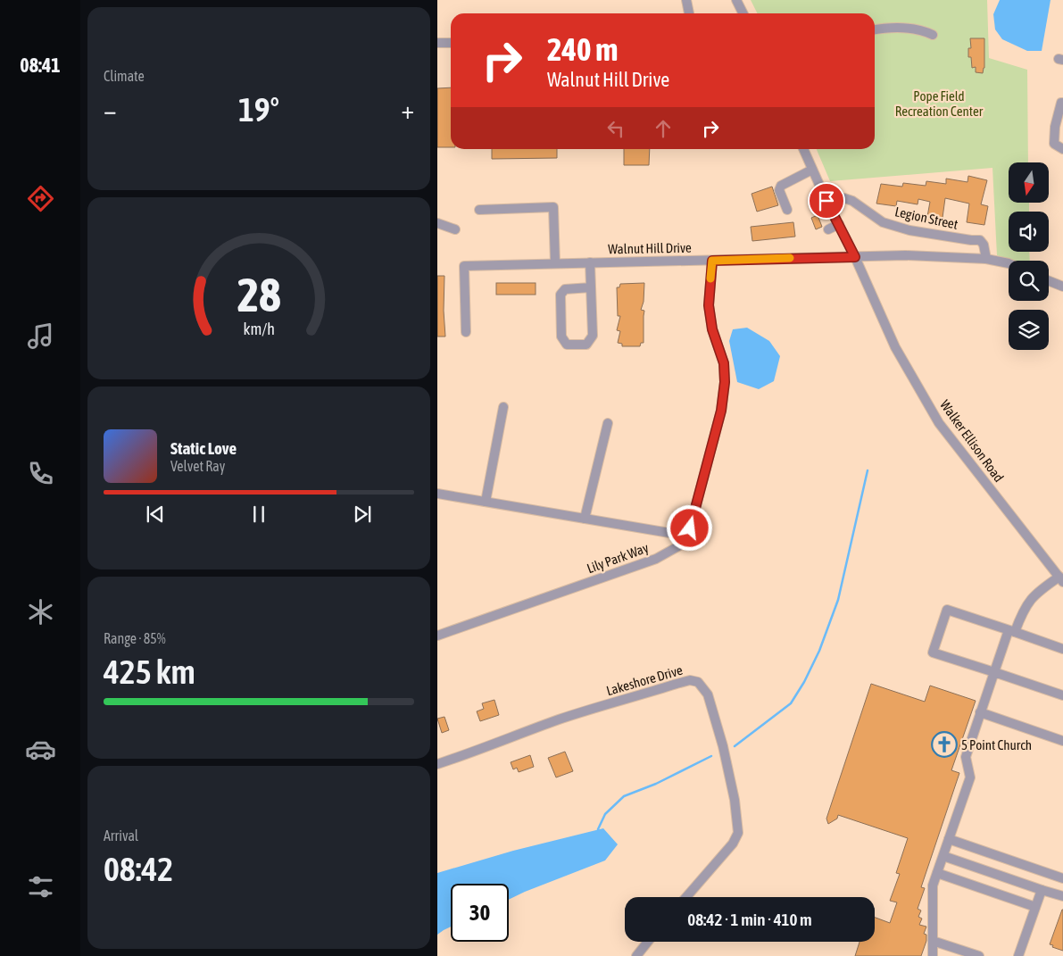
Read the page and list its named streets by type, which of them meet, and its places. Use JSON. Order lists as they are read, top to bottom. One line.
{"streets":{"street":["Legion Street","Walnut Hill Drive","Walker Ellison Road","Lily Park Way","Lakeshore Drive"]},"crossings":[["Legion Street","Walnut Hill Drive"],["Legion Street","Walker Ellison Road"],["Walnut Hill Drive","Walker Ellison Road"],["Walnut Hill Drive","Lily Park Way"]],"parks":["Pope Field Recreation Center"],"places":{"church":["5 Point Church"]},"north":"bottom","page":{"tabs":"08:41","tile":["Climate",["Range · 85%","425 km"],["Arrival","08:42"]],"turn":["240 m","Walnut Hill Drive"],"heat":["−","19°","+"],"song":["Static Love","Velvet Ray"],"limit":"30","trip":"08:42 · 1 min · 410 m","gauge":["28","km/h"]}}
